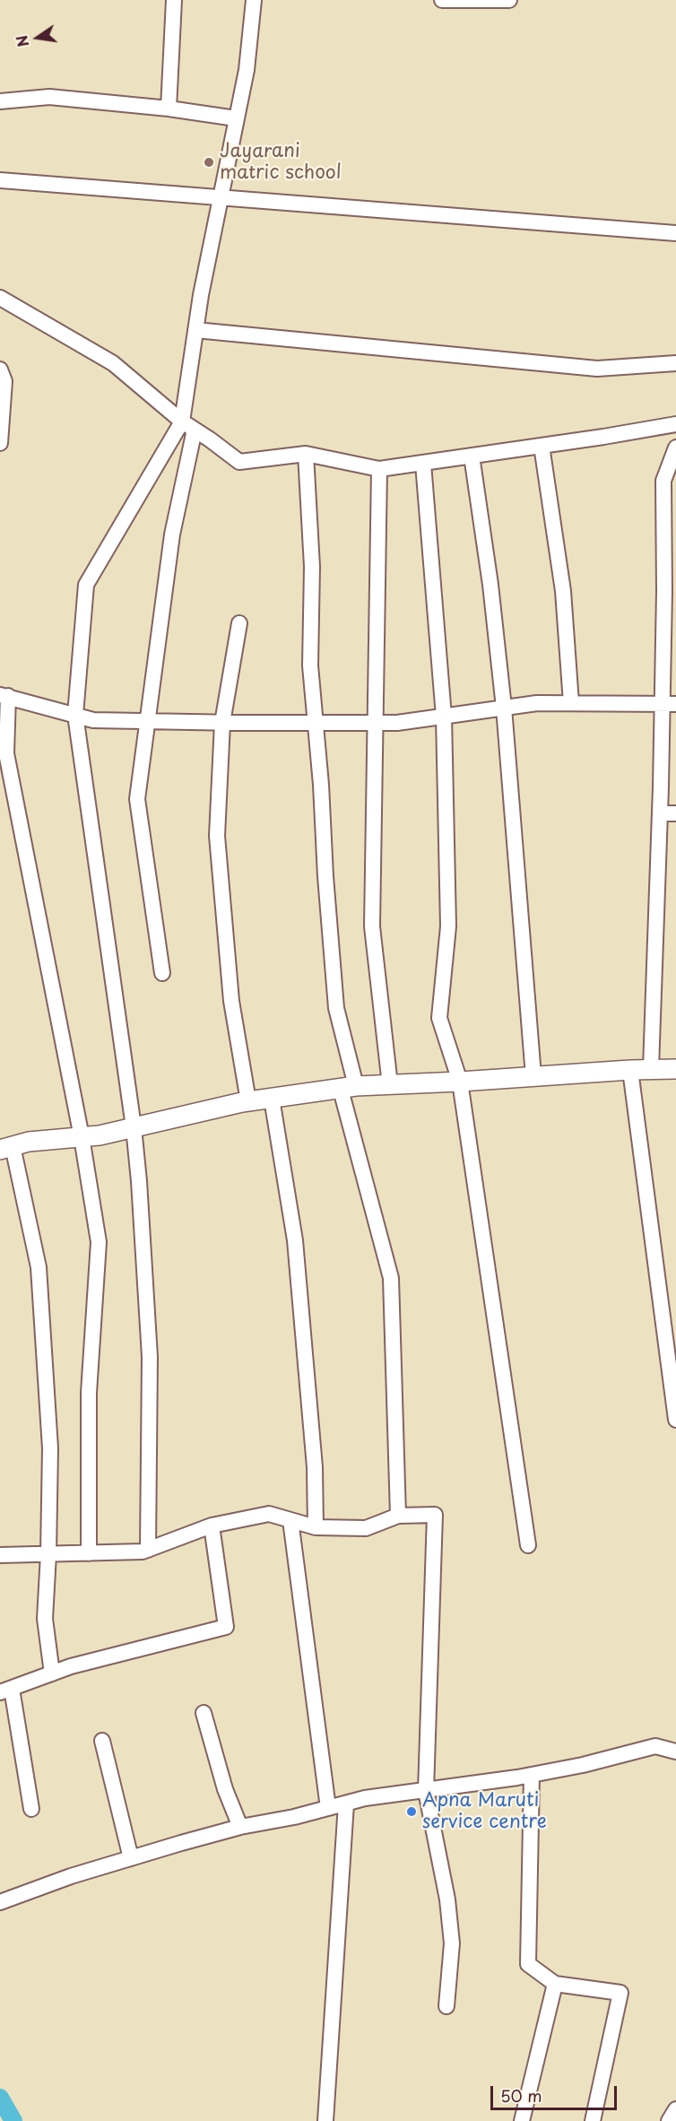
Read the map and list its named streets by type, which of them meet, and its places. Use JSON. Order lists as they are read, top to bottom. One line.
{"places":["Jayarani matric school","Apna Maruti service centre"],"scale_bar":"50 m","north":"left"}
